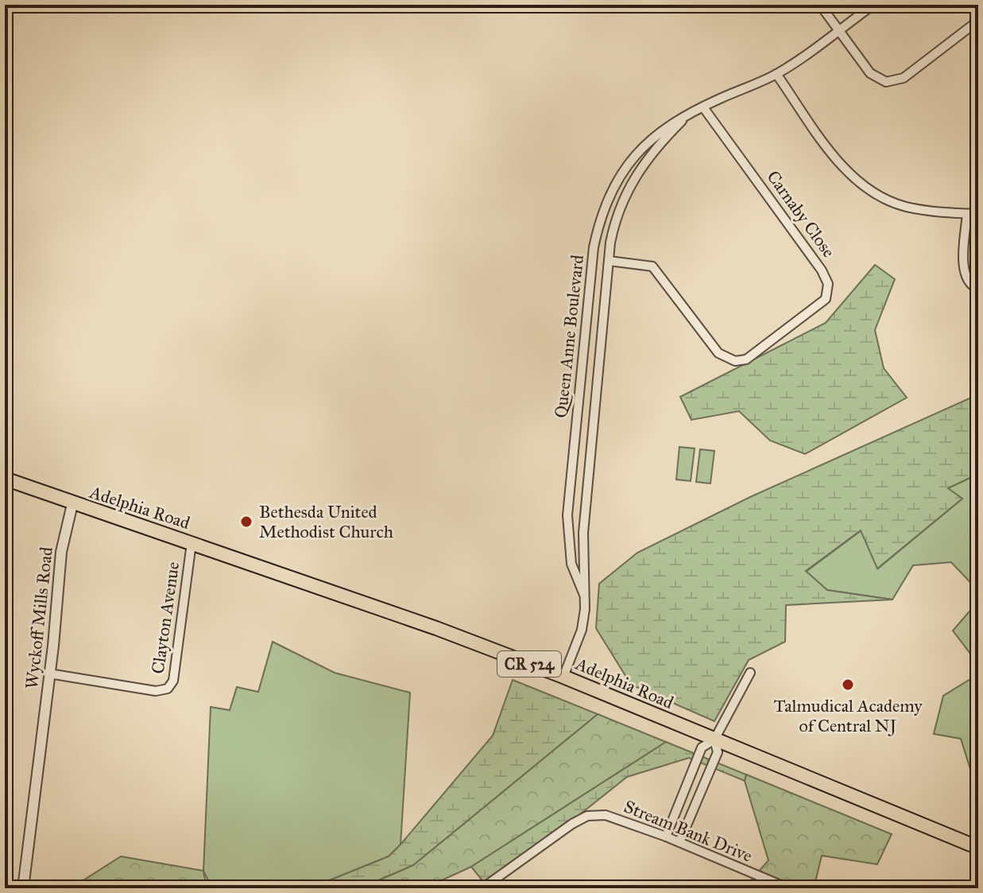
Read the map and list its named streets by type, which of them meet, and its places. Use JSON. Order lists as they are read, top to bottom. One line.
{"streets":{"main road":["Adelphia Road","CR 524"],"street":["Carnaby Close","Queen Anne Boulevard","Wyckoff Mills Road","Clayton Avenue","Stream Bank Drive"]},"crossings":[["Carnaby Close","Queen Anne Boulevard"],["Queen Anne Boulevard","Adelphia Road"],["Adelphia Road","Wyckoff Mills Road"],["Adelphia Road","Clayton Avenue"],["Adelphia Road","CR 524"],["Wyckoff Mills Road","Clayton Avenue"],["Wyckoff Mills Road","CR 524"]],"places":["Bethesda United Methodist Church","Talmudical Academy of Central NJ"]}
